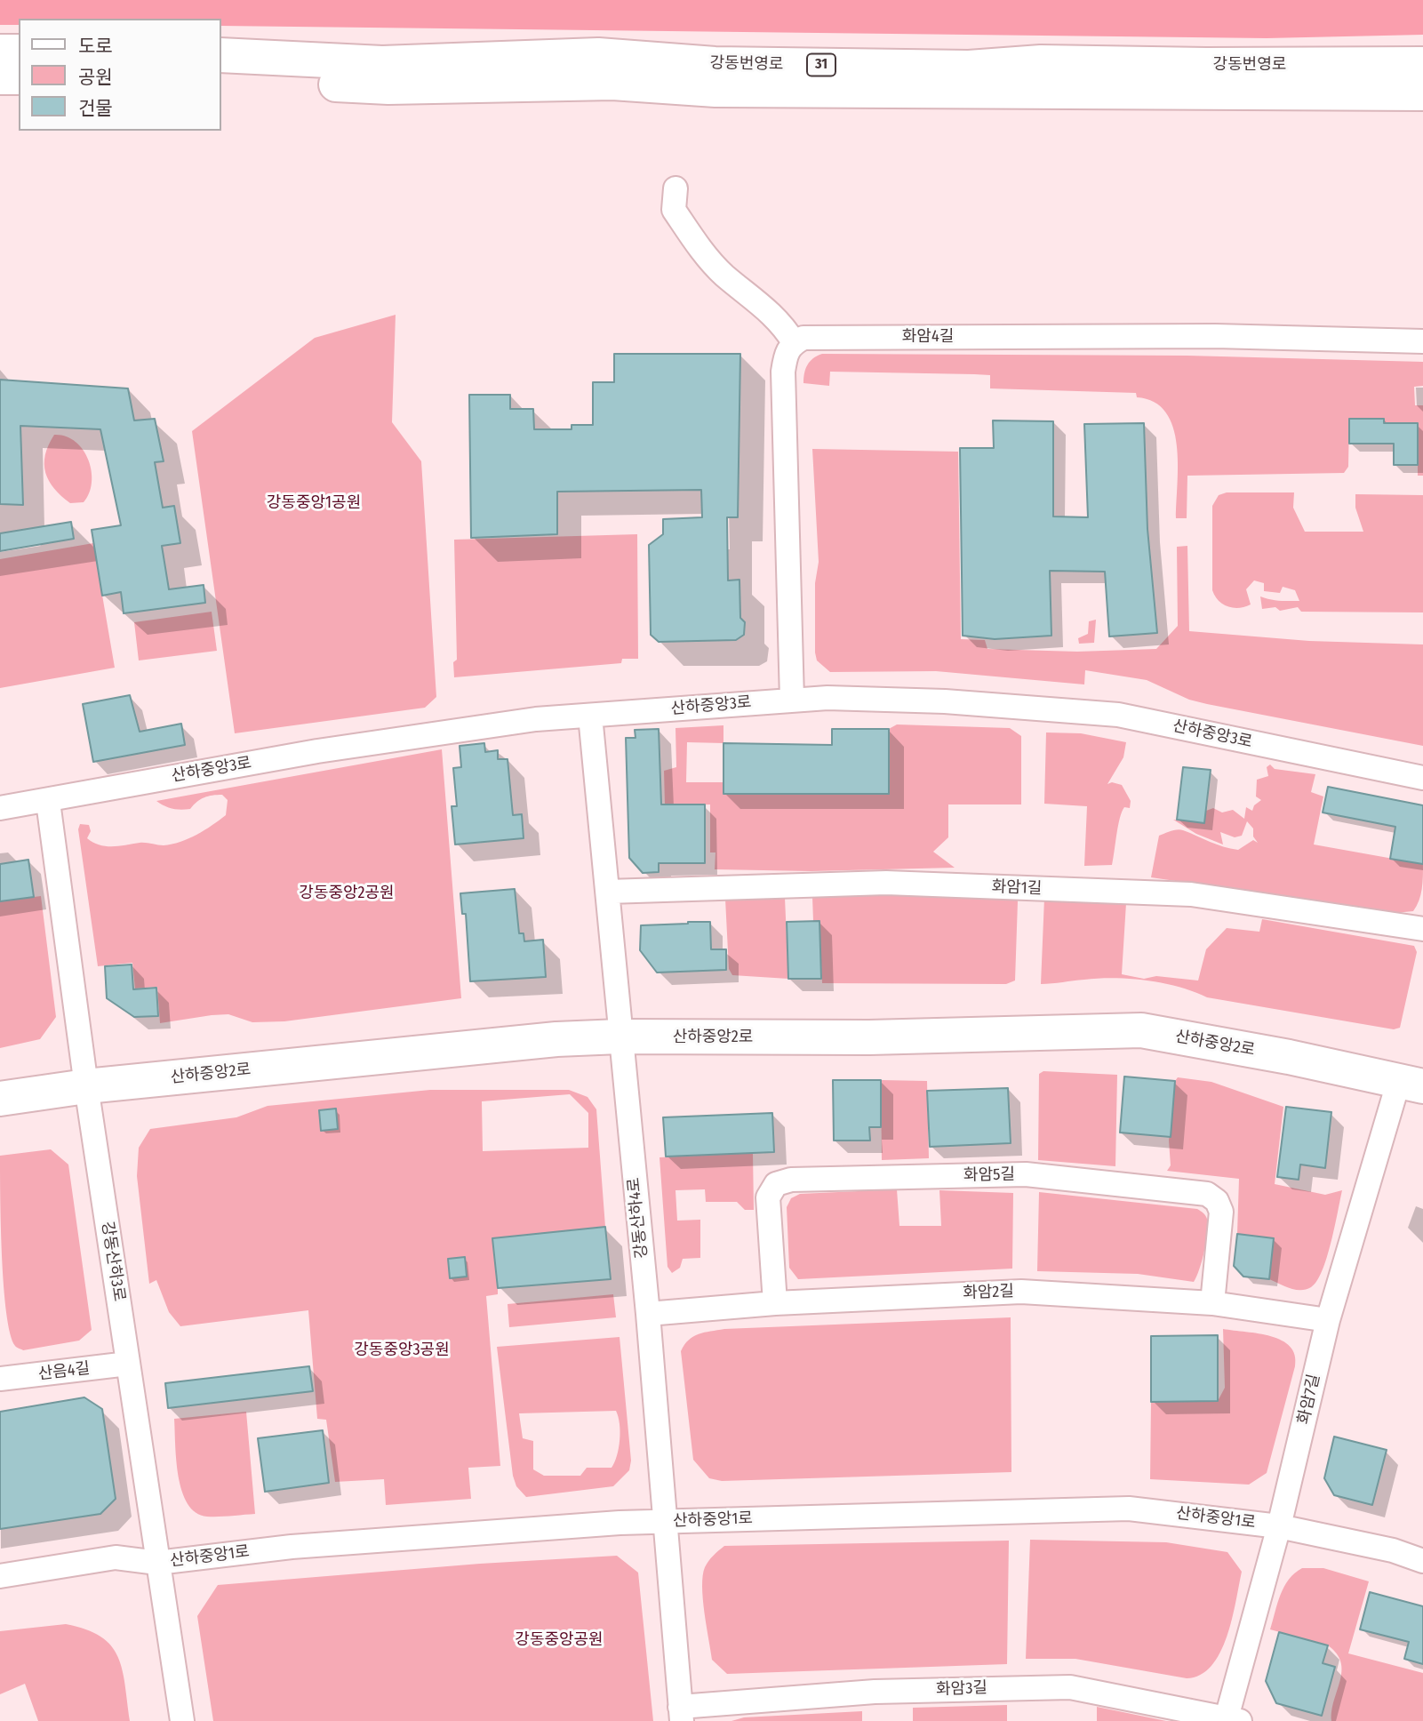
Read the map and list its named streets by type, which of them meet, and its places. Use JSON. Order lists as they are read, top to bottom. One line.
{"streets":{"main road":["강동번영로","31","산하중앙2로"],"street":["화암4길","산하중앙3로","화암1길","화암5길","강동산하4로","강동산하3로","화암2길","산음4길","화암7길","산하중앙1로","화암3길"]},"crossings":[["산하중앙3로","강동산하4로"],["산하중앙3로","강동산하3로"],["화암1길","강동산하4로"],["산하중앙2로","강동산하4로"],["산하중앙2로","강동산하3로"],["산하중앙2로","화암7길"],["화암5길","화암2길"],["강동산하4로","화암2길"],["강동산하4로","산하중앙1로"],["강동산하4로","화암3길"],["강동산하3로","산음4길"],["강동산하3로","산하중앙1로"],["화암2길","화암7길"],["화암7길","산하중앙1로"],["화암7길","화암3길"]],"parks":["강동중앙1공원","강동중앙2공원","강동중앙3공원","강동중앙공원"],"legend":["도로","공원","건물"]}
